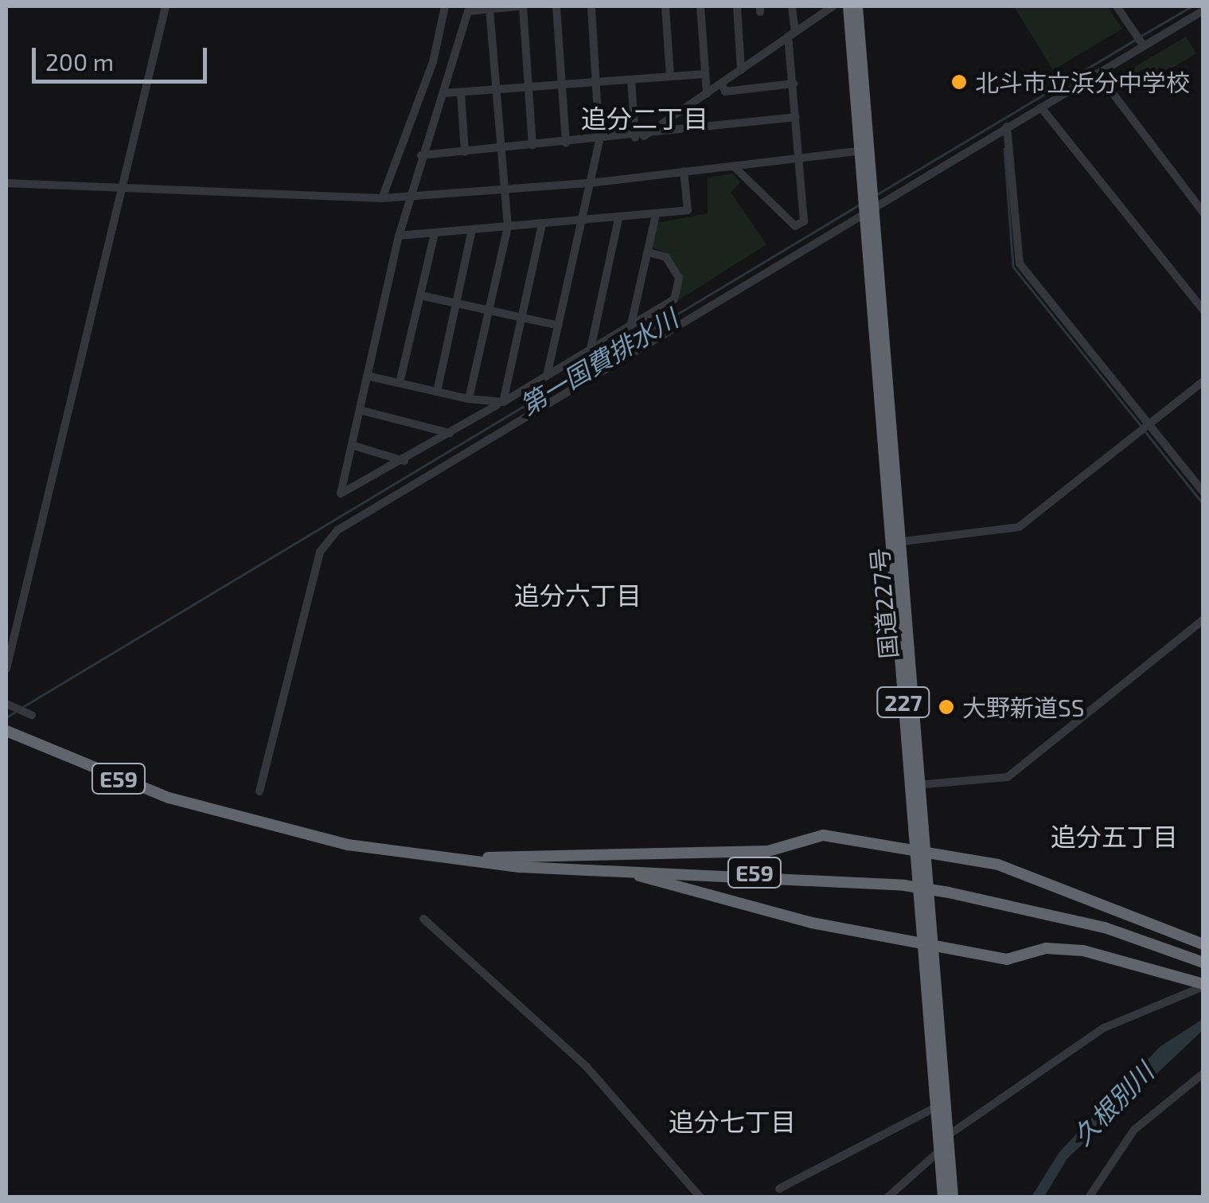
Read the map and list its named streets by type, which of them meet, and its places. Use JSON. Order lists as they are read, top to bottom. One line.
{"streets":{"highway":["国道227号","227","E59"]},"districts":["追分二丁目","追分六丁目","追分五丁目","追分七丁目"],"water":["第一国費排水川","久根別川"],"places":["北斗市立浜分中学校","大野新道SS"],"scale_bar":"200 m"}
